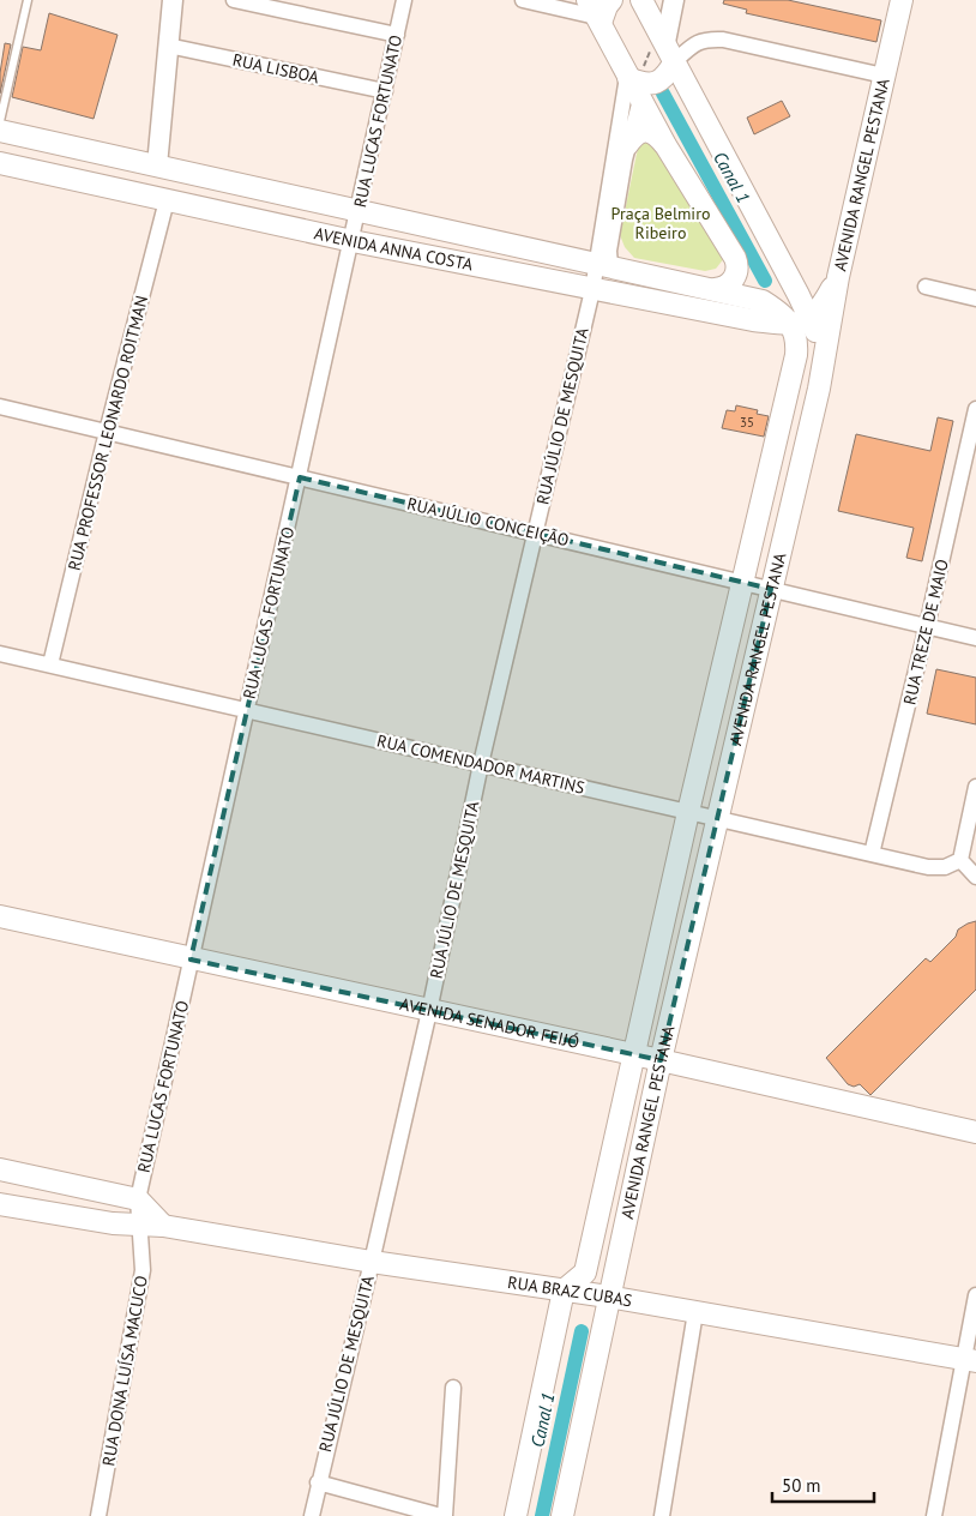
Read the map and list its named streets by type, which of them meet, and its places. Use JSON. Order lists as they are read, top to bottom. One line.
{"streets":{"main road":["AVENIDA RANGEL PESTANA","AVENIDA ANNA COSTA","AVENIDA SENADOR FEIJÓ","RUA BRAZ CUBAS"],"street":["RUA LISBOA","RUA LUCAS FORTUNATO","RUA JÚLIO DE MESQUITA","RUA PROFESSOR LEONARDO ROITMAN","RUA JÚLIO CONCEIÇÃO","RUA TREZE DE MAIO","RUA COMENDADOR MARTINS","RUA DONA LUÍSA MACUCO"]},"crossings":[["RUA LISBOA","RUA LUCAS FORTUNATO"],["RUA LUCAS FORTUNATO","AVENIDA ANNA COSTA"],["RUA LUCAS FORTUNATO","RUA JÚLIO CONCEIÇÃO"],["RUA LUCAS FORTUNATO","RUA COMENDADOR MARTINS"],["RUA LUCAS FORTUNATO","AVENIDA SENADOR FEIJÓ"],["RUA LUCAS FORTUNATO","RUA BRAZ CUBAS"],["RUA LUCAS FORTUNATO","RUA DONA LUÍSA MACUCO"],["AVENIDA RANGEL PESTANA","AVENIDA ANNA COSTA"],["AVENIDA RANGEL PESTANA","RUA JÚLIO CONCEIÇÃO"],["AVENIDA RANGEL PESTANA","RUA COMENDADOR MARTINS"],["AVENIDA RANGEL PESTANA","AVENIDA SENADOR FEIJÓ"],["AVENIDA RANGEL PESTANA","RUA BRAZ CUBAS"],["AVENIDA ANNA COSTA","RUA JÚLIO DE MESQUITA"],["AVENIDA ANNA COSTA","RUA PROFESSOR LEONARDO ROITMAN"],["RUA JÚLIO DE MESQUITA","RUA JÚLIO CONCEIÇÃO"],["RUA JÚLIO DE MESQUITA","RUA COMENDADOR MARTINS"],["RUA JÚLIO DE MESQUITA","AVENIDA SENADOR FEIJÓ"],["RUA JÚLIO DE MESQUITA","RUA BRAZ CUBAS"],["RUA PROFESSOR LEONARDO ROITMAN","RUA JÚLIO CONCEIÇÃO"],["RUA PROFESSOR LEONARDO ROITMAN","RUA COMENDADOR MARTINS"],["RUA JÚLIO CONCEIÇÃO","RUA TREZE DE MAIO"],["RUA TREZE DE MAIO","RUA COMENDADOR MARTINS"],["RUA BRAZ CUBAS","RUA DONA LUÍSA MACUCO"]],"water":["Canal 1"],"parks":["Praça Belmiro Ribeiro"],"house_numbers":["35"],"scale_bar":"50 m"}
